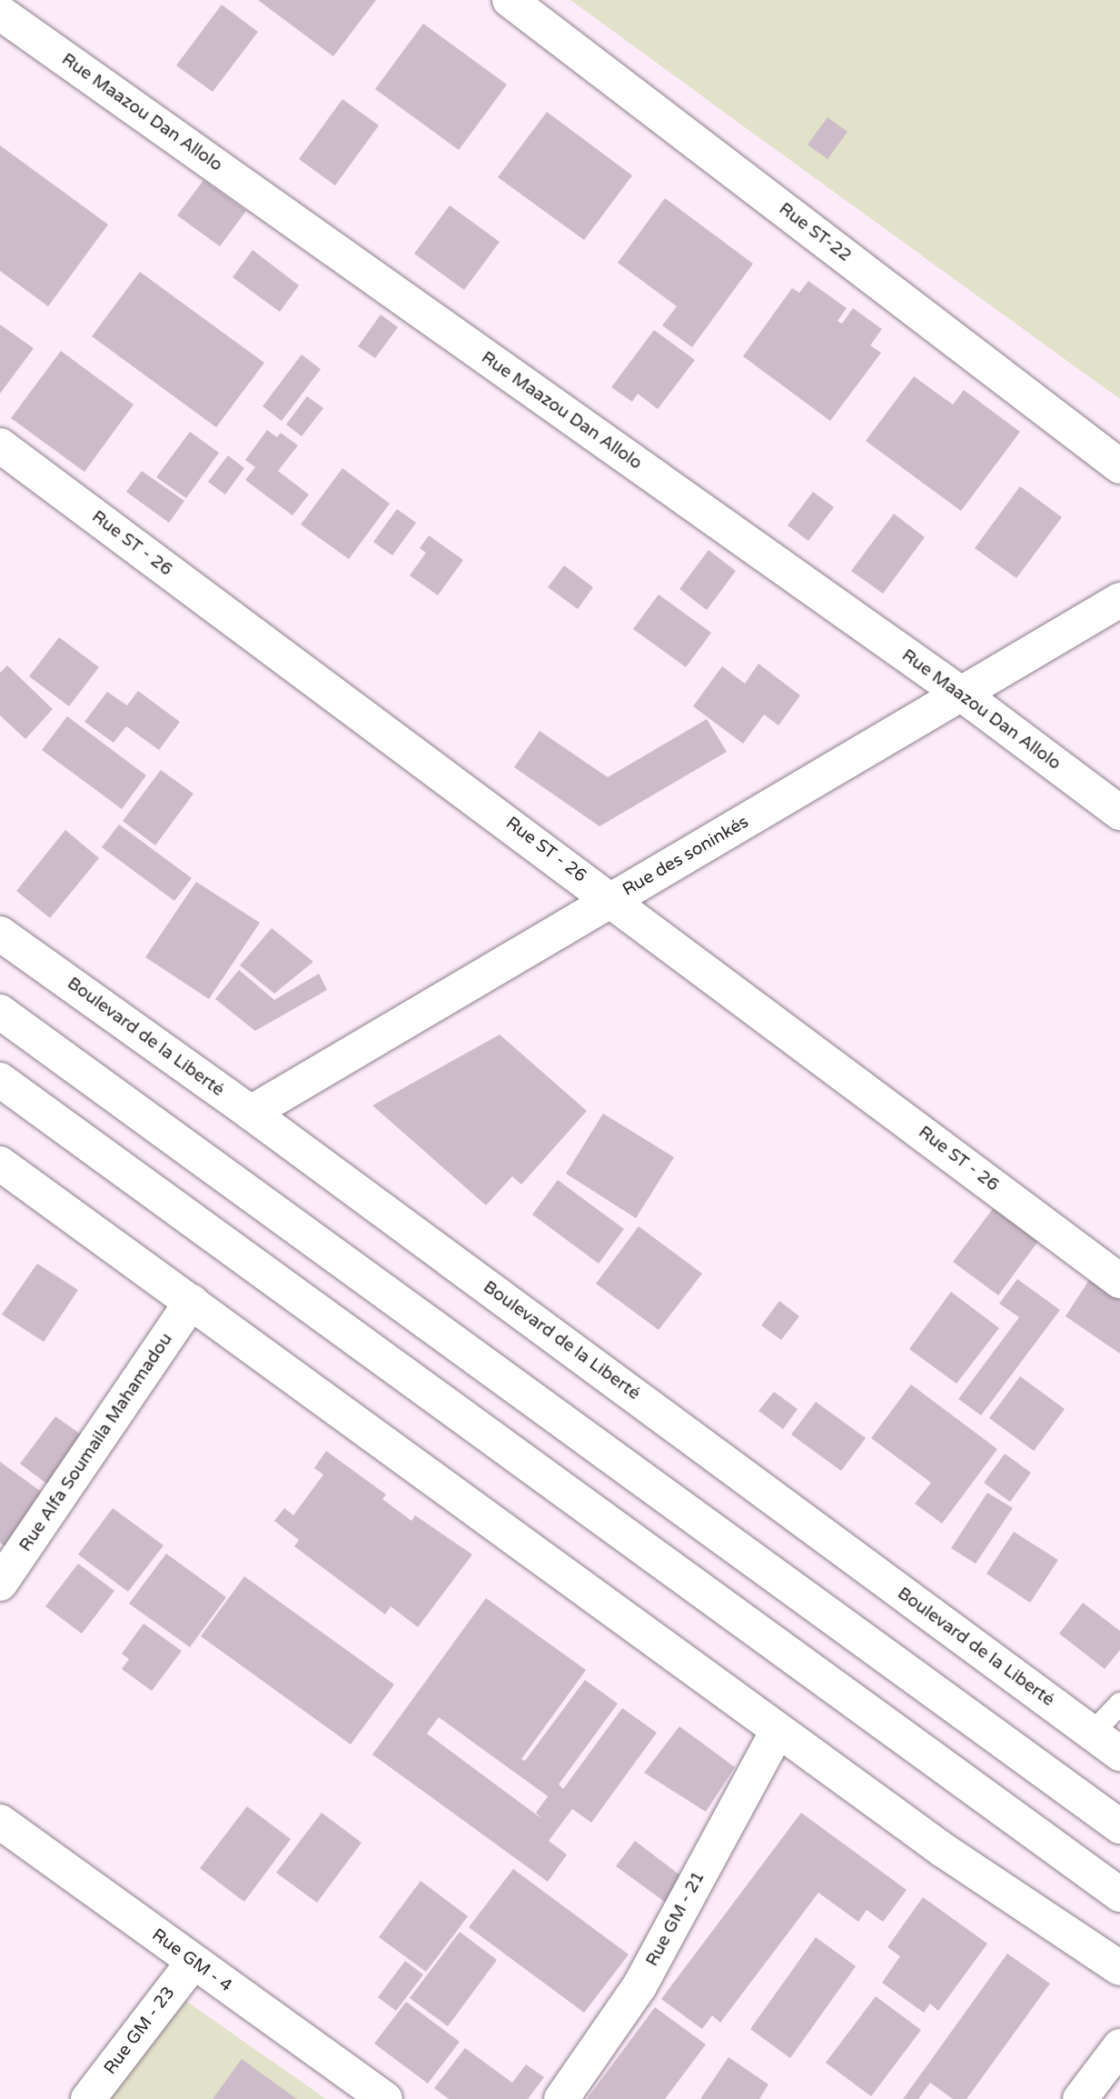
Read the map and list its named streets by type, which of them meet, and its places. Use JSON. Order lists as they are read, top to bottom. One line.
{"streets":{"main road":["Rue Maazou Dan Allolo","Rue ST-22","Rue ST - 26","Rue des soninkés","Boulevard de la Liberté","Rue Alfa Soumaila Mahamadou","Rue GM - 21","Rue GM - 4","Rue GM - 23"]},"crossings":[["Rue Maazou Dan Allolo","Rue des soninkés"],["Rue ST - 26","Rue des soninkés"],["Rue des soninkés","Boulevard de la Liberté"],["Rue GM - 4","Rue GM - 23"]]}
